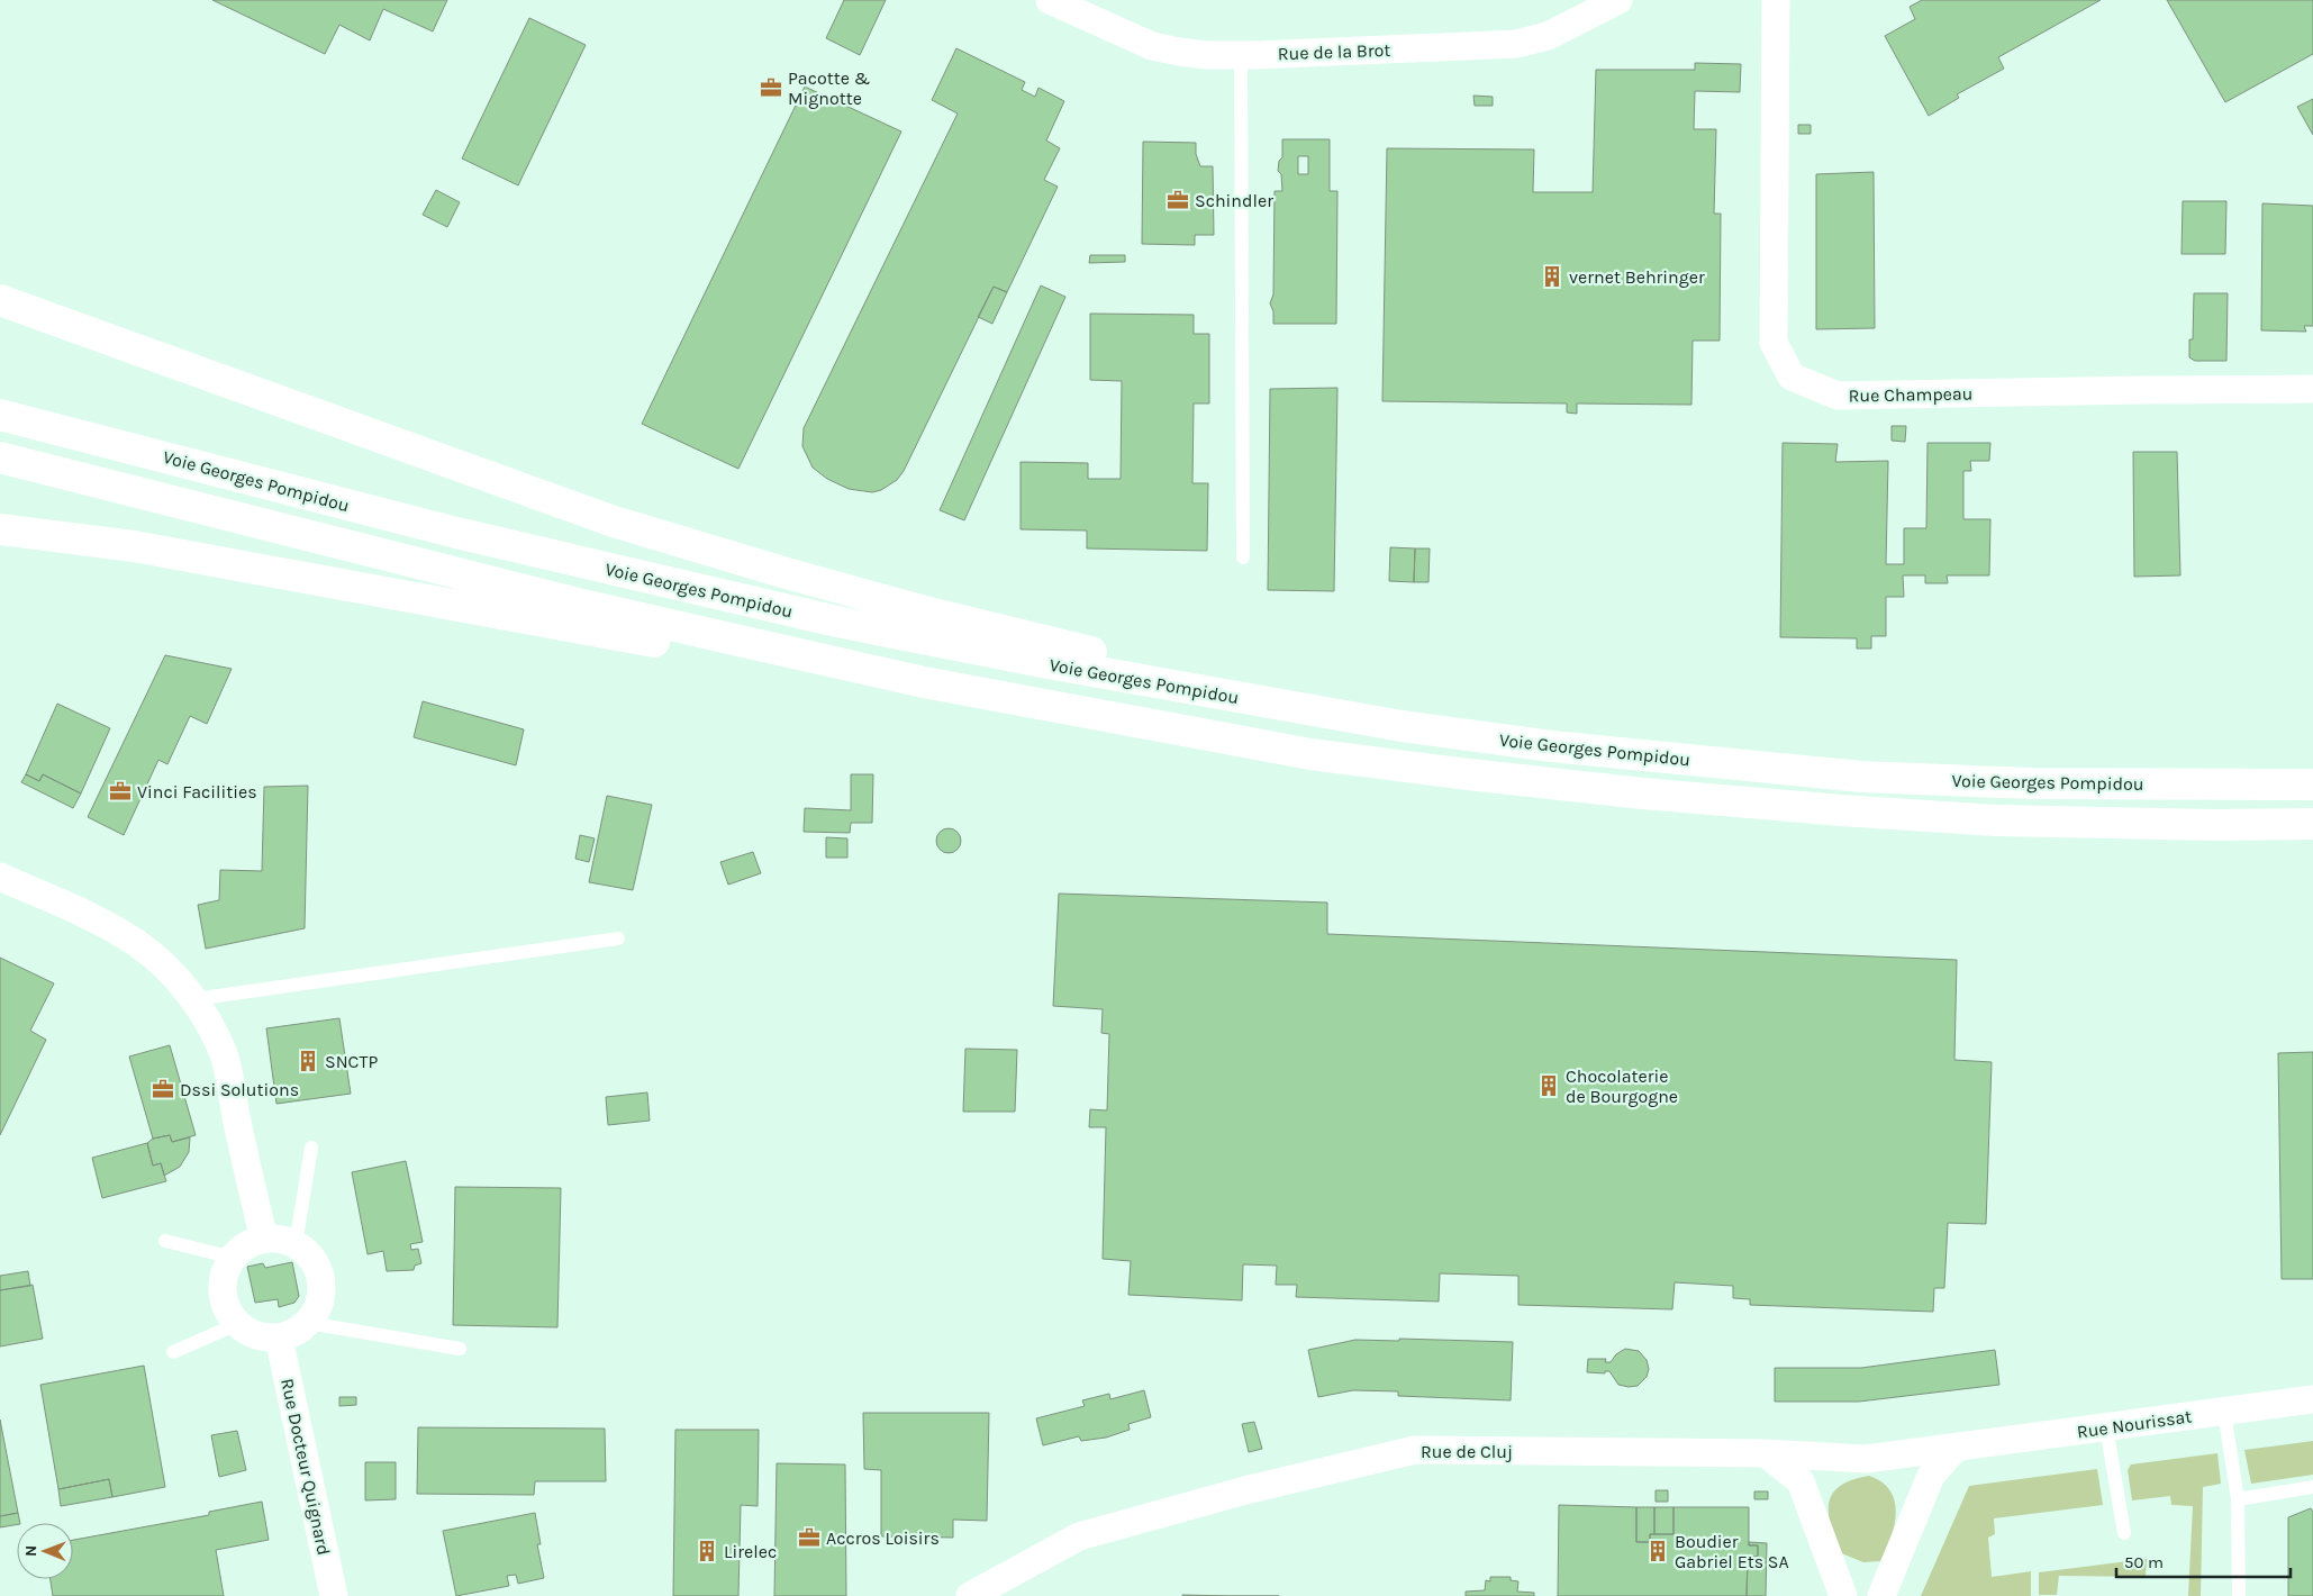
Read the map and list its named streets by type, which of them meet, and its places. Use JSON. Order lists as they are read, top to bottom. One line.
{"streets":{"highway":["Voie Georges Pompidou"],"street":["Rue de la Brot","Rue Champeau","Rue Nourissat","Rue de Cluj","Rue Docteur Quignard"]},"crossings":[["Rue Nourissat","Rue de Cluj"]],"places":{"office":["Pacotte & Mignotte","Schindler","Vinci Facilities","Dssi Solutions","Accros Loisirs"],"building":["vernet Behringer","SNCTP","Chocolaterie de Bourgogne","Lirelec","Boudier Gabriel Ets SA"]},"scale_bar":"50 m","north":"left"}
